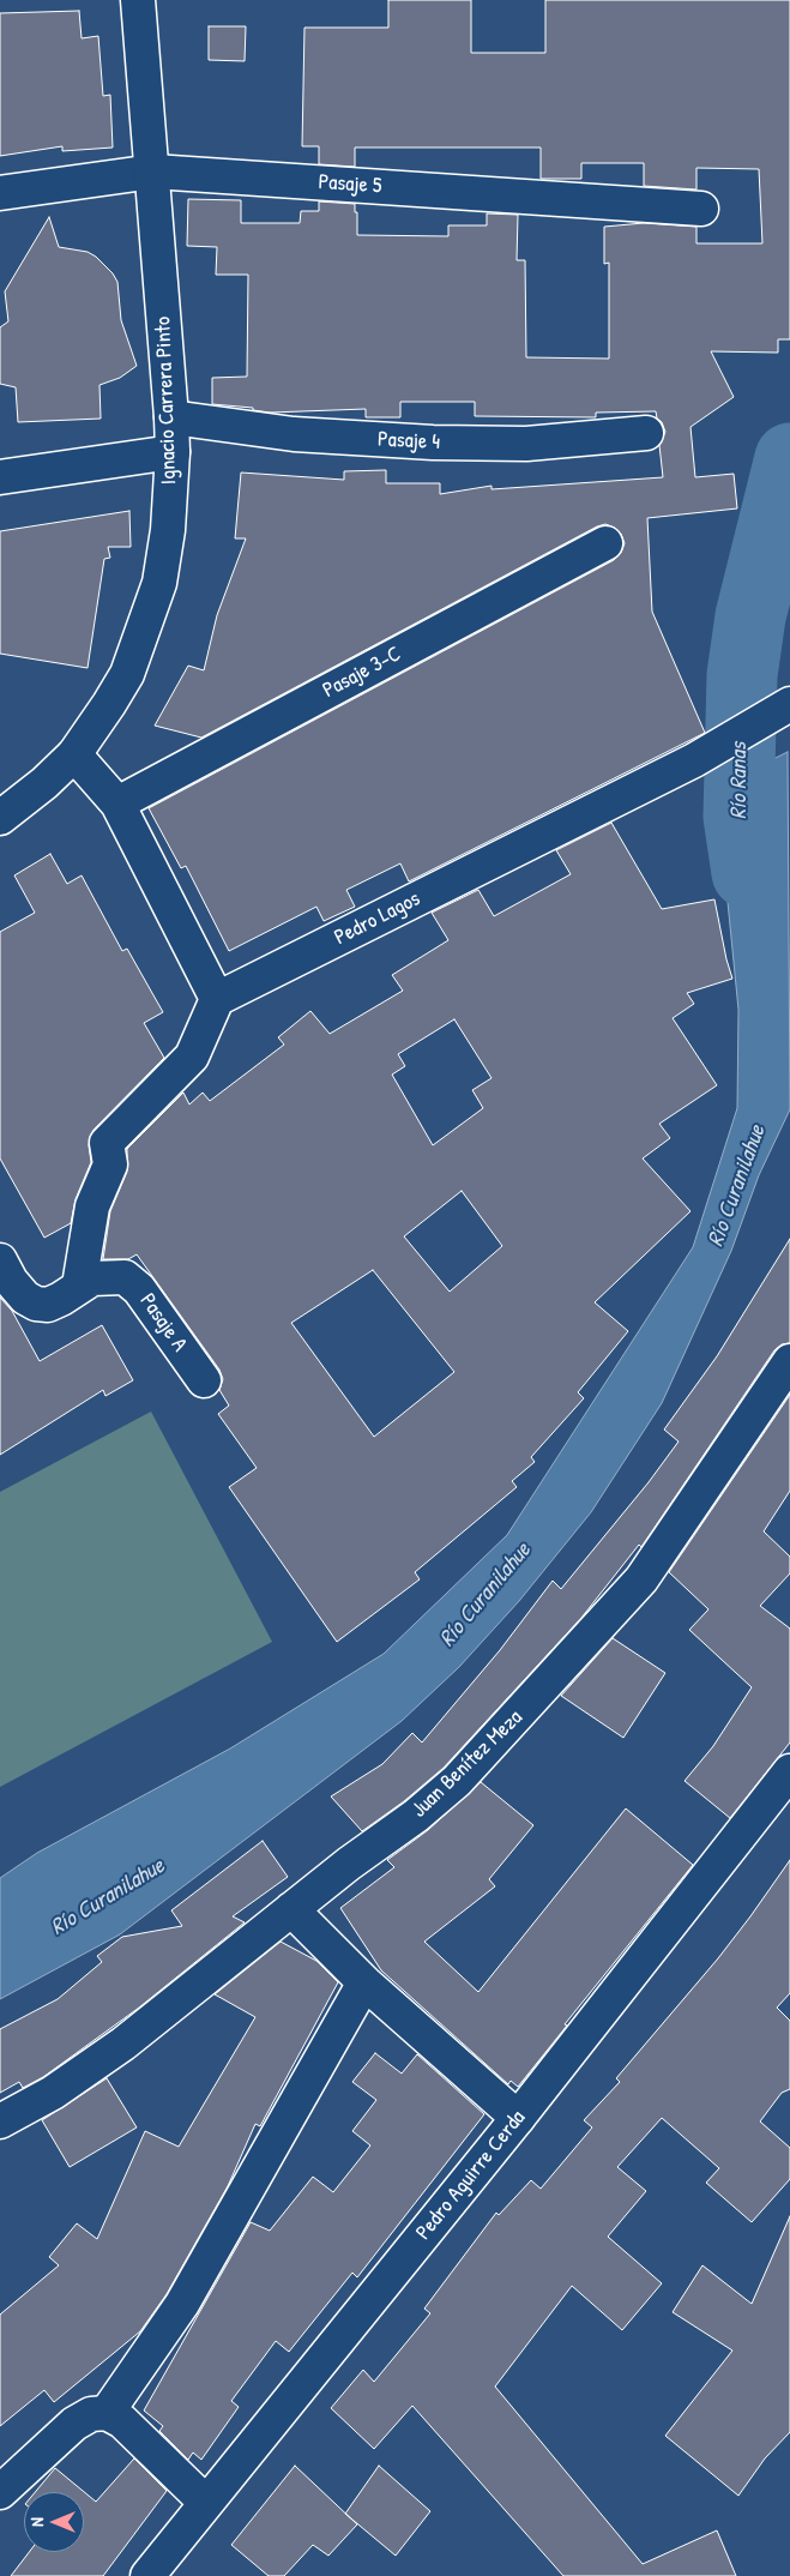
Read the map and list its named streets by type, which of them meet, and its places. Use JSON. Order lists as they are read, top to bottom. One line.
{"streets":{"street":["Pasaje 5","Ignacio Carrera Pinto","Pasaje 4","Pasaje 3-C","Pedro Lagos","Pasaje A","Juan Benítez Meza","Pedro Aguirre Cerda"]},"crossings":[["Pasaje 5","Ignacio Carrera Pinto"],["Ignacio Carrera Pinto","Pasaje 4"]],"water":["Río Ranas","Río Curanilahue"],"north":"left"}
